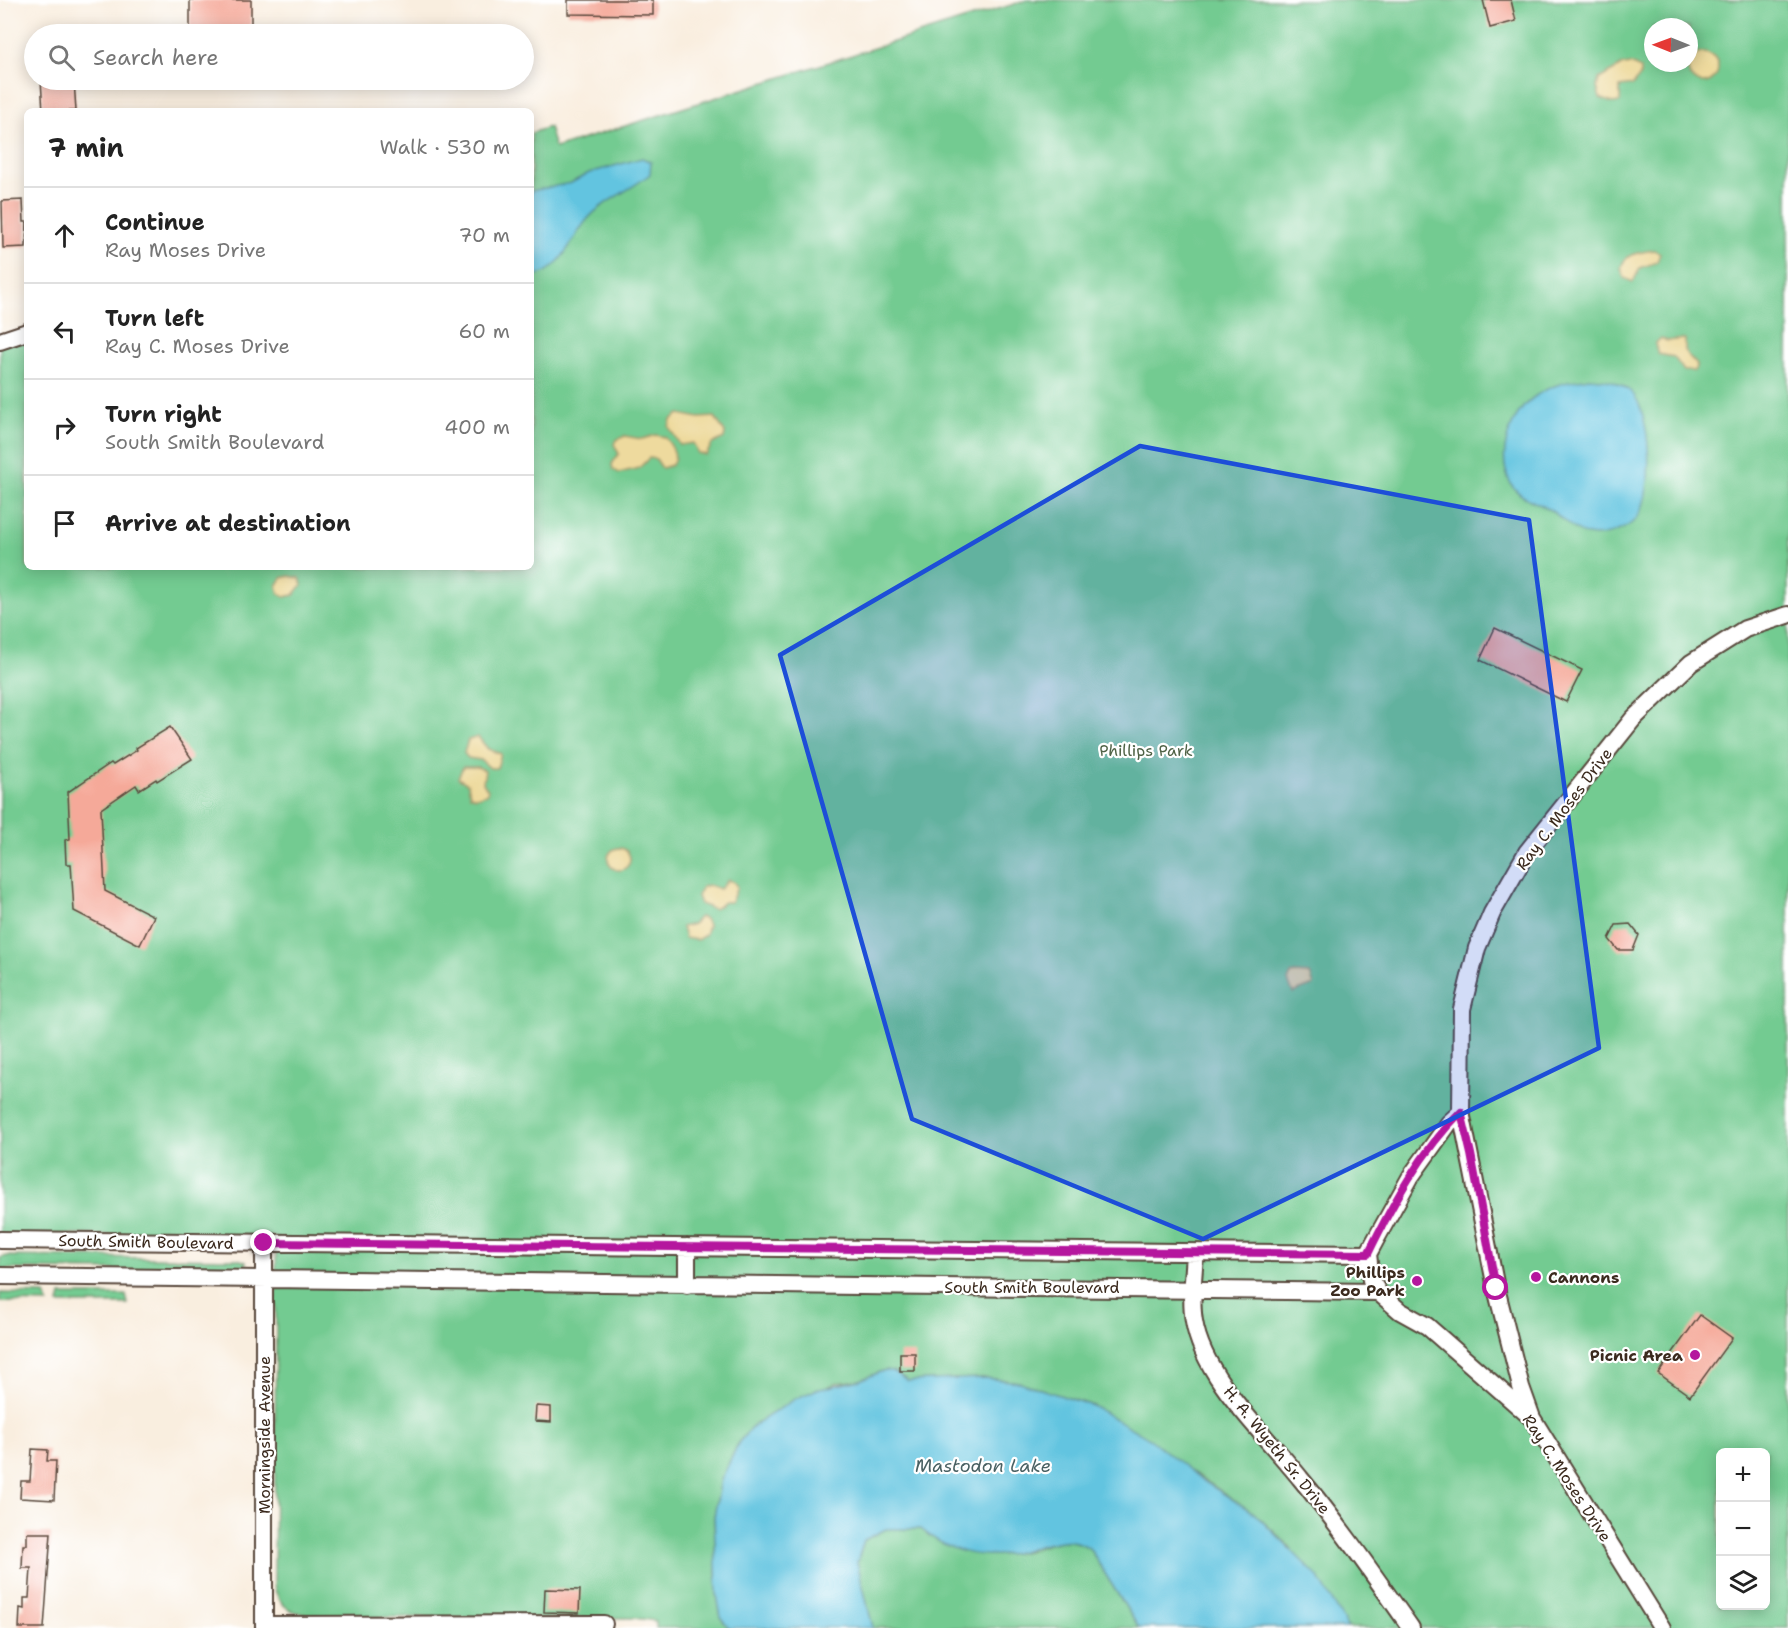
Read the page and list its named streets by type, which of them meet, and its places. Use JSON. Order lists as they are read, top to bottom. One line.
{"streets":{"street":["Ray C. Moses Drive","South Smith Boulevard","Morningside Avenue","H. A. Wyeth Sr. Drive"]},"crossings":[["Ray C. Moses Drive","South Smith Boulevard"],["South Smith Boulevard","Morningside Avenue"],["South Smith Boulevard","H. A. Wyeth Sr. Drive"]],"water":["Mastodon Lake"],"parks":["Phillips Park"],"places":["Cannons","Phillips Zoo Park","Picnic Area"],"north":"left","page":{"search":"Search here","heading":["7 min","Walk · 530 m"],"list":[["Continue","Ray Moses Drive","70 m"],["Turn left","Ray C. Moses Drive","60 m"],["Turn right","South Smith Boulevard","400 m"],"Arrive at destination"],"map_buttons":["+","−"]}}
